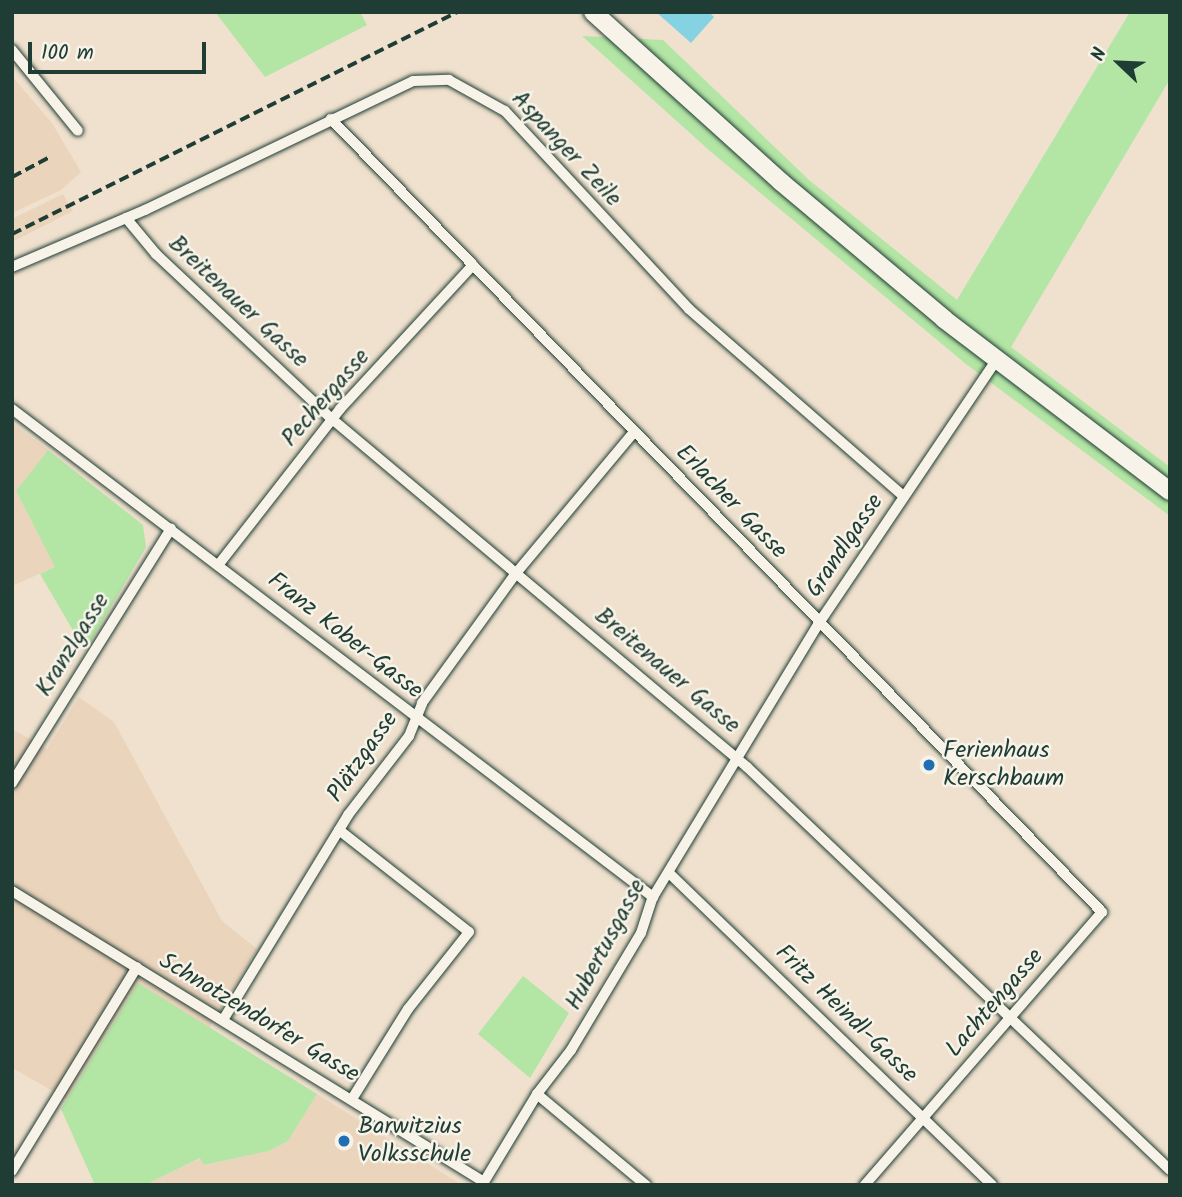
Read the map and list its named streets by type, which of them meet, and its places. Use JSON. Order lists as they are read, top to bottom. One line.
{"streets":{"street":["Aspanger Zeile","Breitenauer Gasse","Pechergasse","Erlacher Gasse","Grandlgasse","Franz Kober-Gasse","Kranzlgasse","Plätzgasse","Hubertusgasse","Lachtengasse","Fritz Heindl-Gasse","Schnotzendorfer Gasse"]},"crossings":[["Aspanger Zeile","Breitenauer Gasse"],["Aspanger Zeile","Erlacher Gasse"],["Aspanger Zeile","Grandlgasse"],["Breitenauer Gasse","Pechergasse"],["Breitenauer Gasse","Grandlgasse"],["Breitenauer Gasse","Plätzgasse"],["Breitenauer Gasse","Hubertusgasse"],["Breitenauer Gasse","Lachtengasse"],["Pechergasse","Erlacher Gasse"],["Pechergasse","Franz Kober-Gasse"],["Erlacher Gasse","Grandlgasse"],["Erlacher Gasse","Plätzgasse"],["Erlacher Gasse","Lachtengasse"],["Grandlgasse","Hubertusgasse"],["Franz Kober-Gasse","Kranzlgasse"],["Franz Kober-Gasse","Plätzgasse"],["Franz Kober-Gasse","Hubertusgasse"],["Plätzgasse","Schnotzendorfer Gasse"],["Hubertusgasse","Fritz Heindl-Gasse"],["Hubertusgasse","Schnotzendorfer Gasse"],["Lachtengasse","Fritz Heindl-Gasse"]],"places":["Ferienhaus Kerschbaum","Barwitzius Volksschule"],"scale_bar":"100 m","north":"top left"}
